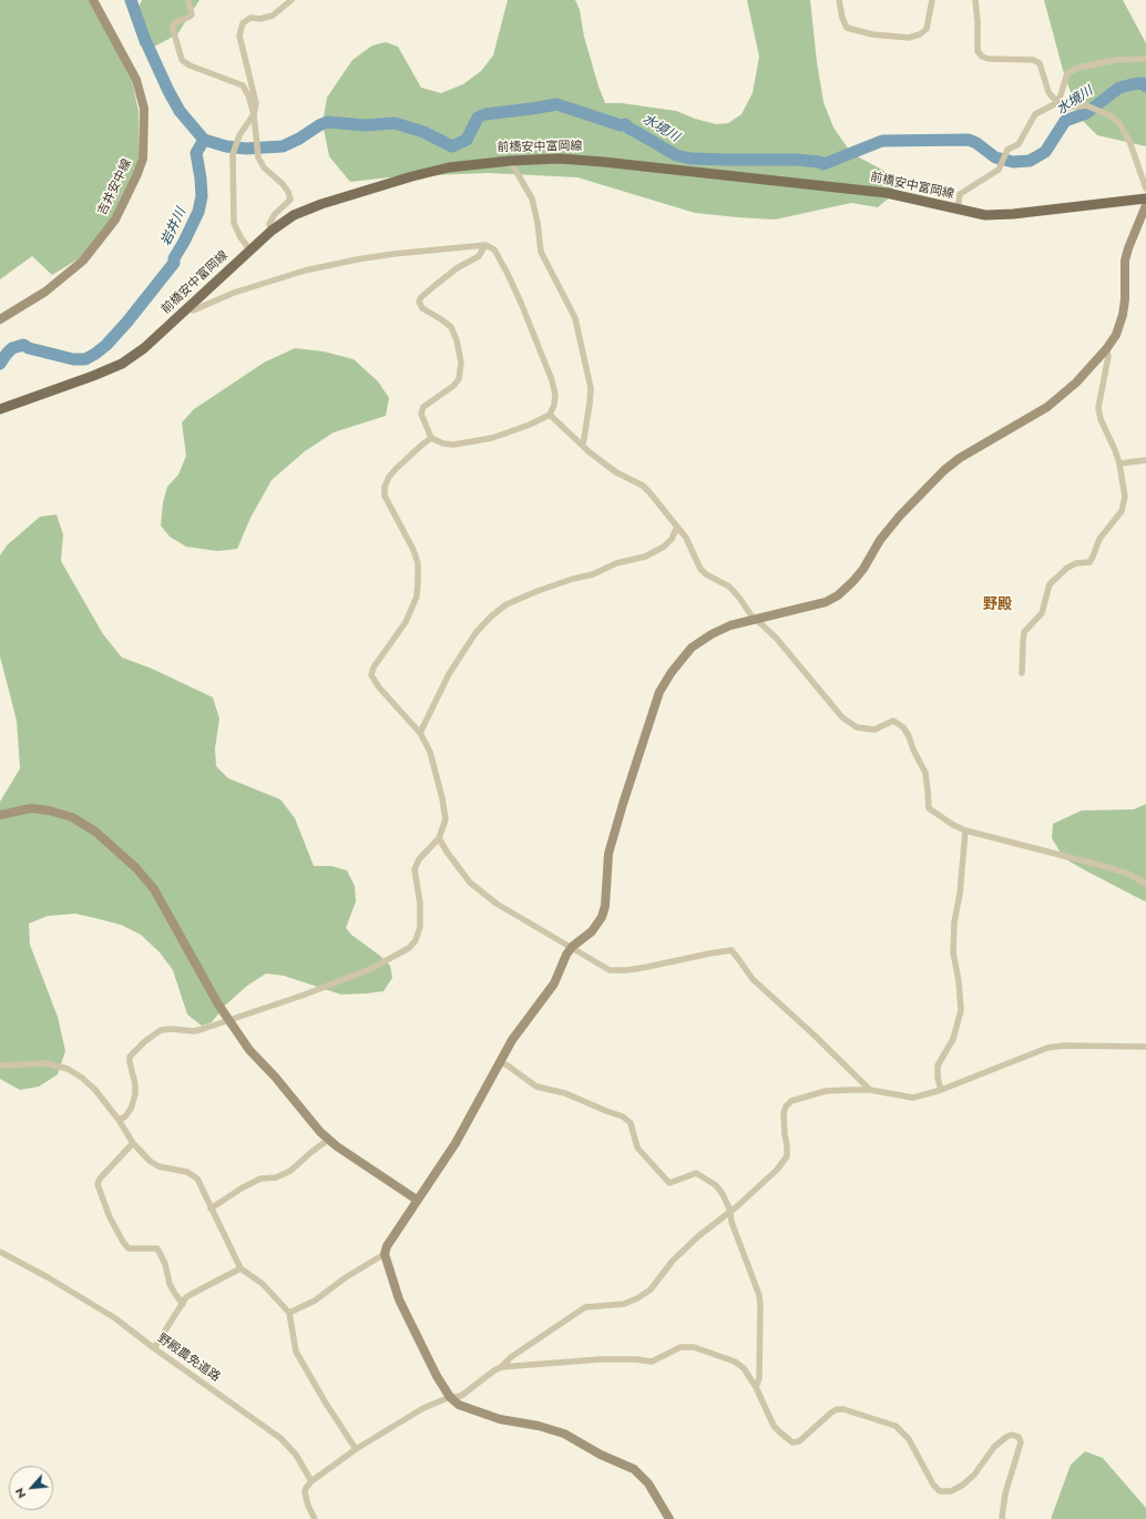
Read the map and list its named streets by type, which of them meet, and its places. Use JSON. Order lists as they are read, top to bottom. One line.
{"streets":{"main road":["前橋安中富岡線"],"street":["吉井安中線","野殿農免道路"]},"districts":["野殿"],"water":["水境川","岩井川"],"north":"bottom left"}
